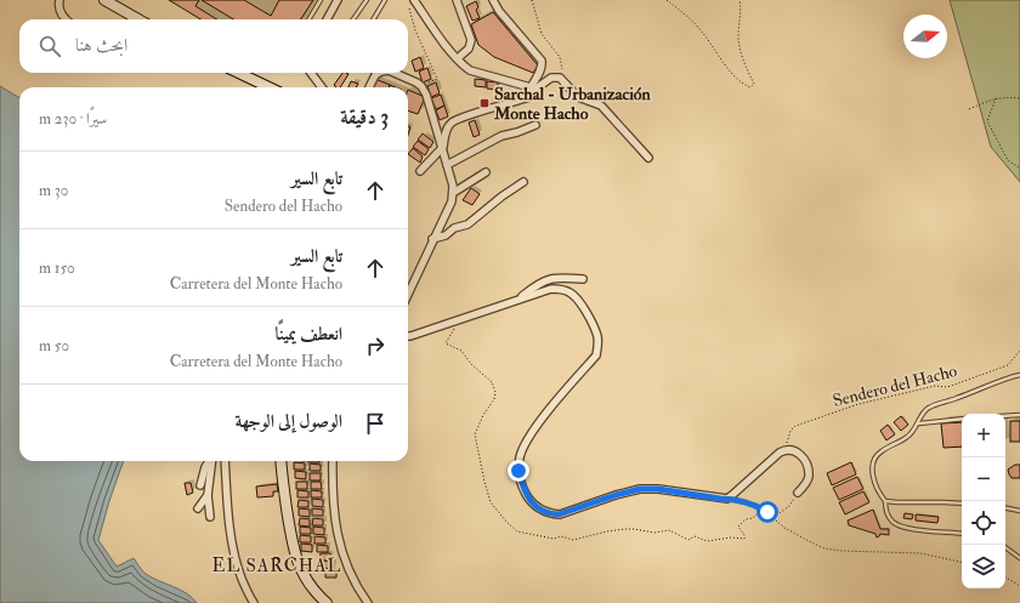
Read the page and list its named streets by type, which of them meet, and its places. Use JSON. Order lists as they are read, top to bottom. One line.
{"streets":{"path":["Sendero del Hacho"]},"districts":["EL SARCHAL"],"places":{"transit":["Sarchal - Urbanización Monte Hacho"]},"north":"right","page":{"search":"ابحث هنا","heading":["3 دقيقة","سيرًا · 230 m"],"list":[["تابع السير","Sendero del Hacho","30 m"],["تابع السير","Carretera del Monte Hacho","150 m"],["انعطف يمينًا","Carretera del Monte Hacho","50 m"],"الوصول إلى الوجهة"],"map_buttons":["+","−"]}}
